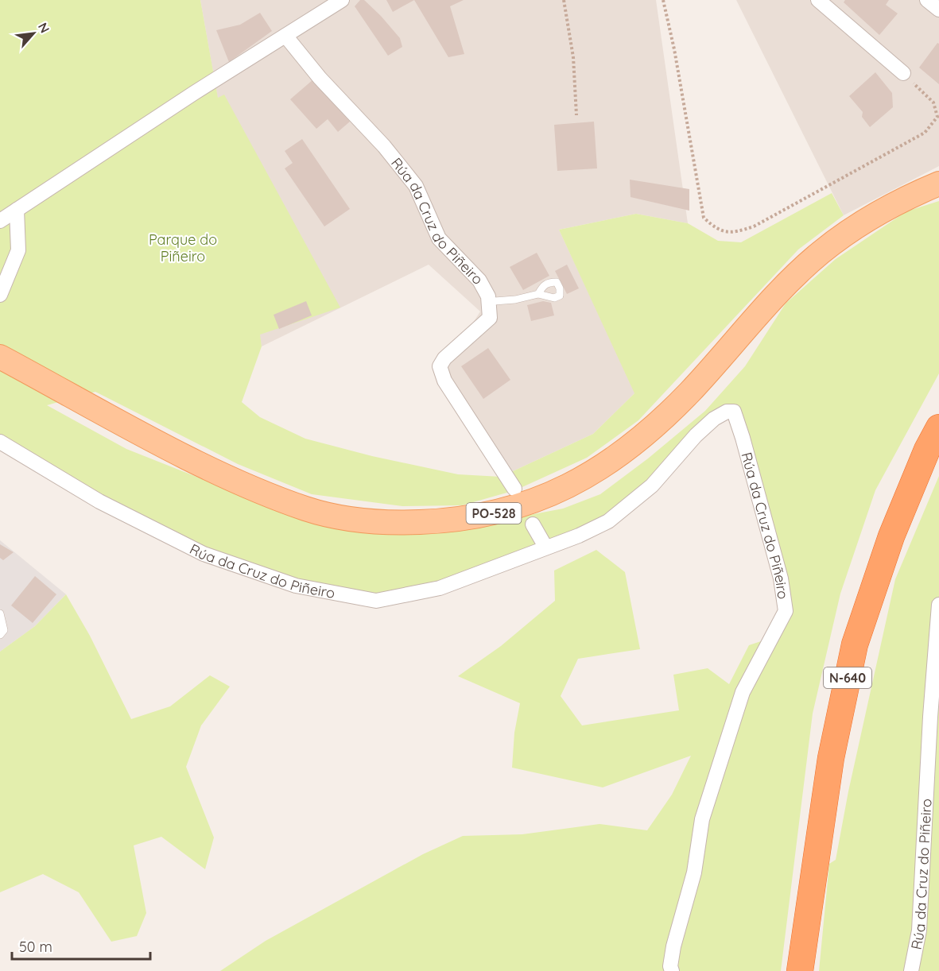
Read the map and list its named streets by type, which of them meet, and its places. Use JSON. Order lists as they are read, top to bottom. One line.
{"streets":{"highway":["N-640"],"main road":["PO-528"],"street":["Rúa da Cruz do Piñeiro"]},"parks":["Parque do Piñeiro"],"scale_bar":"50 m","north":"top right"}
